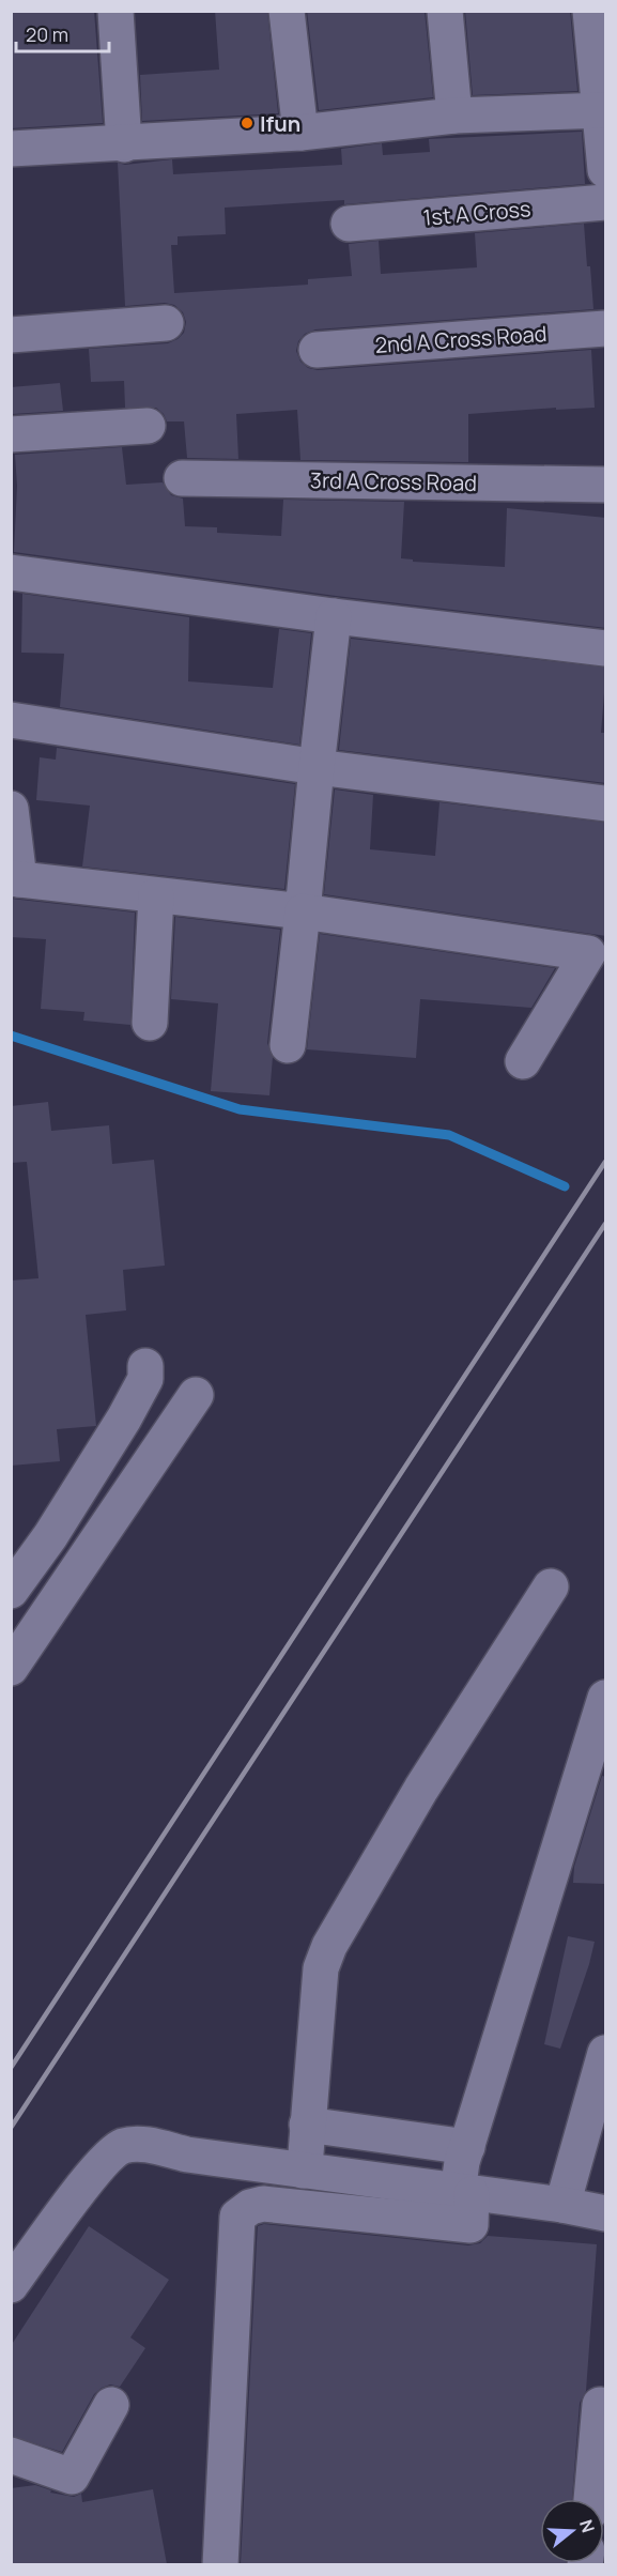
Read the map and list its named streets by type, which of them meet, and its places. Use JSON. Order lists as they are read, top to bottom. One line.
{"streets":{"street":["1st A Cross","2nd A Cross Road","3rd A Cross Road"]},"places":["Ifun"],"scale_bar":"20 m","north":"right"}
